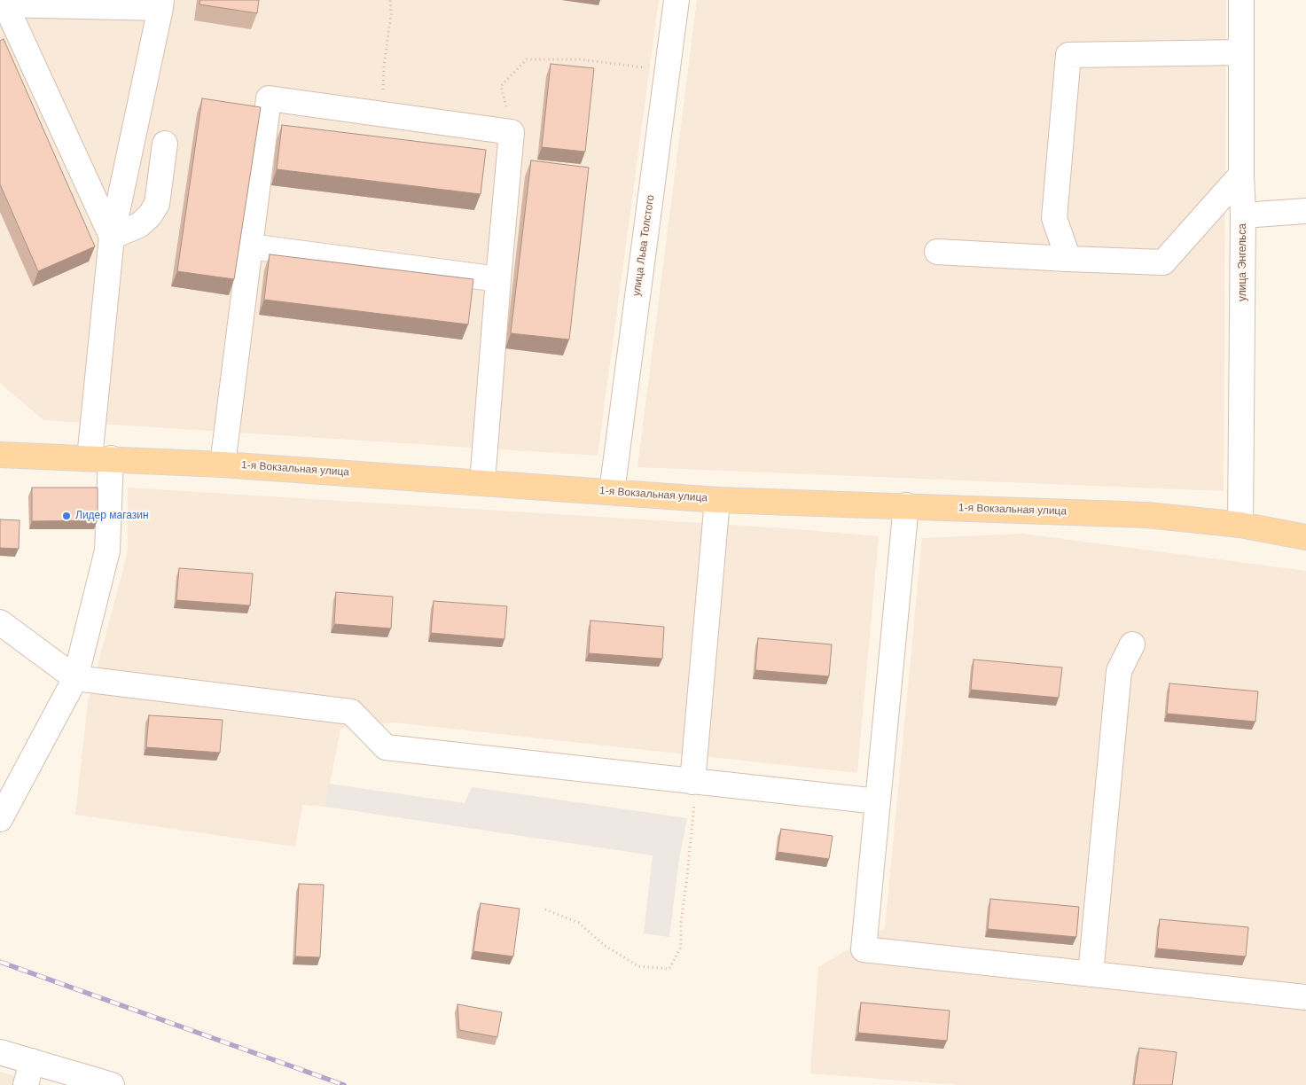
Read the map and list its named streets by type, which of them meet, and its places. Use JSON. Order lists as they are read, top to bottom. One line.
{"streets":{"main road":["1-я Вокзальная улица"],"street":["улица Льва Толстого","улица Энгельса"]},"crossings":[["улица Льва Толстого","1-я Вокзальная улица"],["улица Энгельса","1-я Вокзальная улица"]],"places":["Лидер магазин"]}
